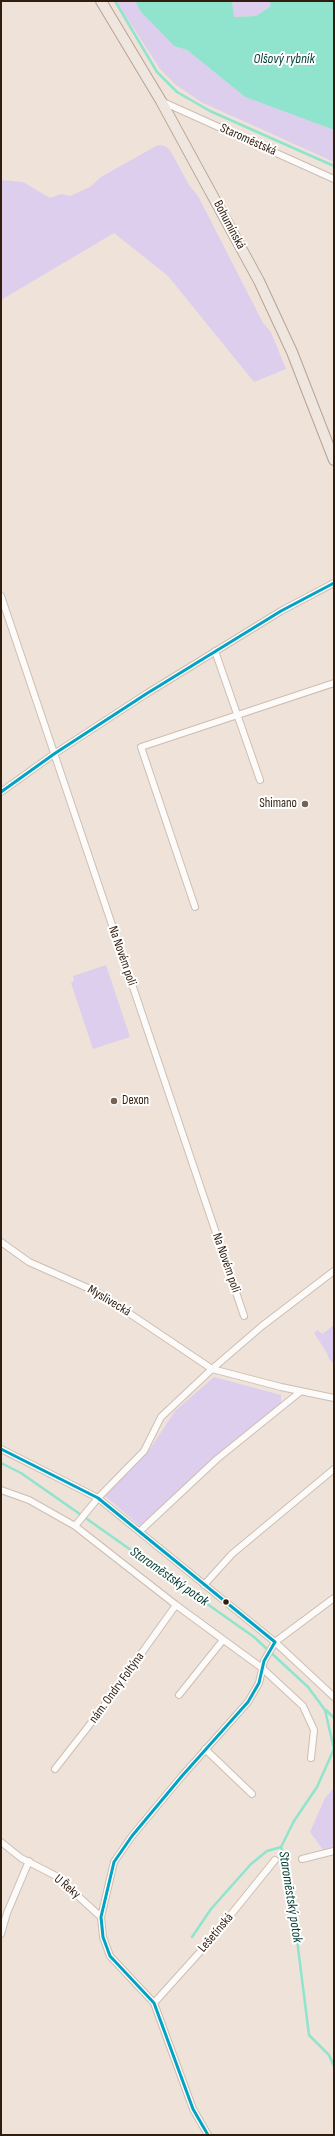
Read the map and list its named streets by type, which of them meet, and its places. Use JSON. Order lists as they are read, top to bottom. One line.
{"streets":{"main road":["Bohumínská"],"street":["Staroměstská","Na Novém poli","Myslivecká","nám. Ondry Foltýna","U Řeky","Lešetínská"]},"crossings":[["Staroměstská","Bohumínská"]],"water":["Olšový rybník","Staroměstský potok"],"places":["Shimano","Dexon"]}
